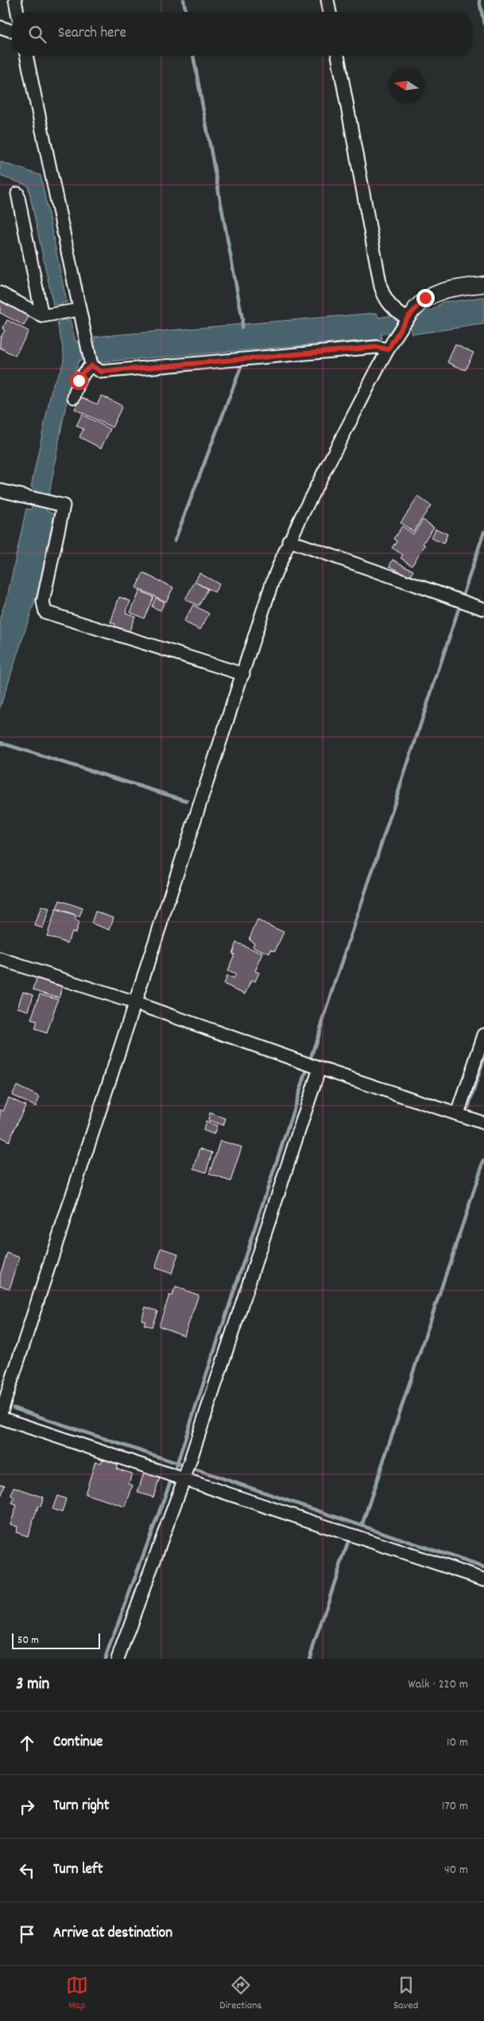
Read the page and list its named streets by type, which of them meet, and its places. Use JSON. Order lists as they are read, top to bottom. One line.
{"scale_bar":"50 m","north":"left","page":{"search":"Search here","scale":"50 m","heading":["3 min","Walk · 220 m"],"list":[["Continue","10 m"],["Turn right","170 m"],["Turn left","40 m"],"Arrive at destination"],"nav":["Map","Directions","Saved"]}}
